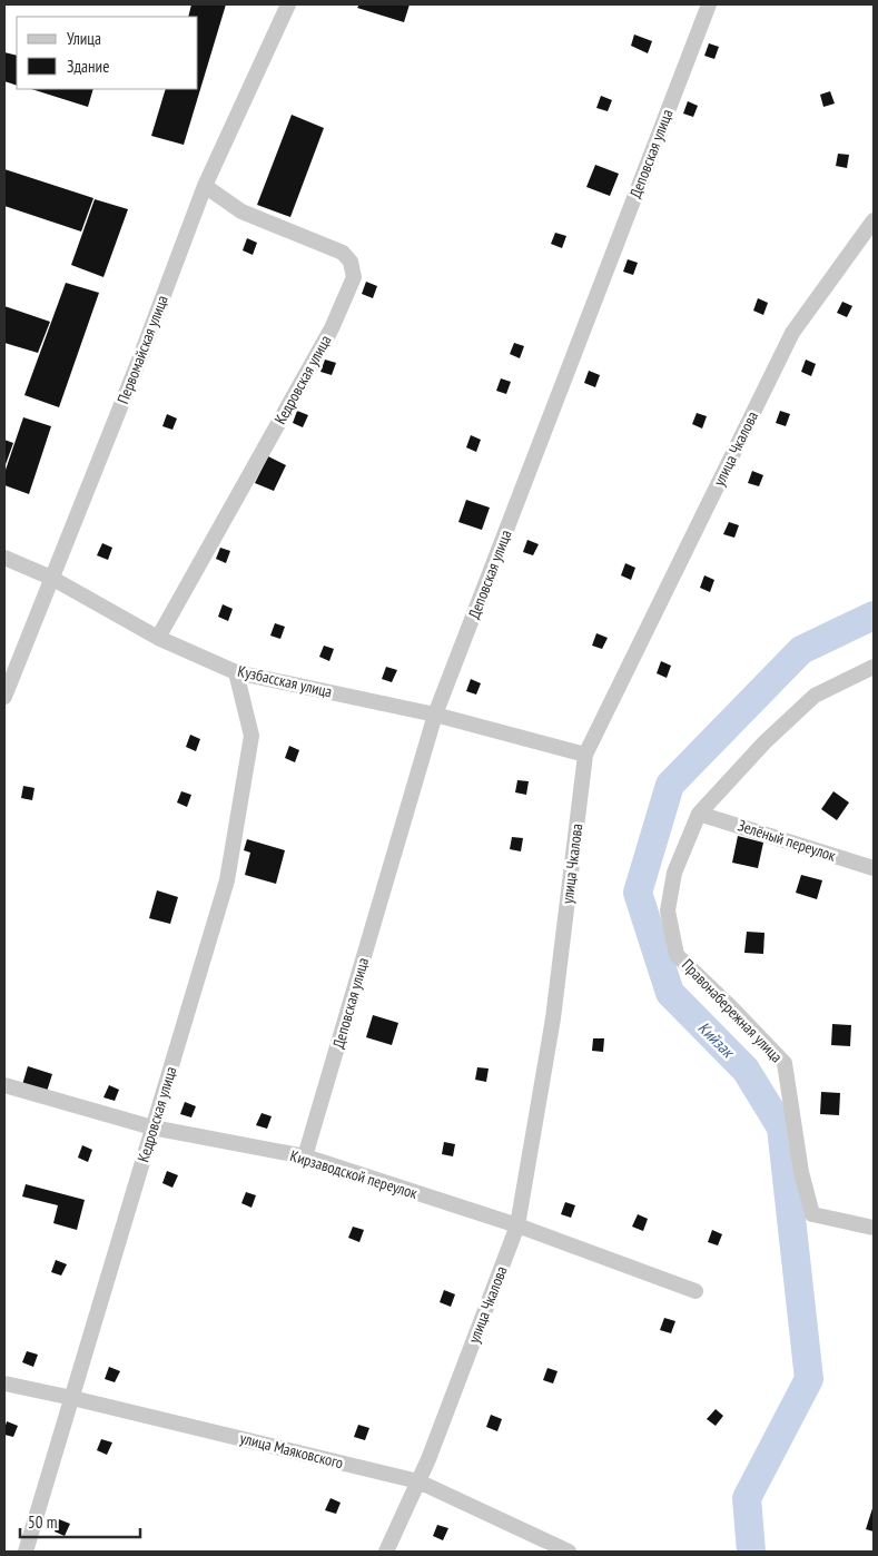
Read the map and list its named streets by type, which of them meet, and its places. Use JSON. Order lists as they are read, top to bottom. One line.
{"streets":{"street":["Деповская улица","Первомайская улица","Кедровская улица","улица Чкалова","Кузбасская улица","Зелёный переулок","Правонабережная улица","Кирзаводской переулок","улица Маяковского"]},"crossings":[["Деповская улица","Кузбасская улица"],["Деповская улица","Кирзаводской переулок"],["Первомайская улица","Кедровская улица"],["Первомайская улица","Кузбасская улица"],["Кедровская улица","Кузбасская улица"],["Кедровская улица","Кирзаводской переулок"],["Кедровская улица","улица Маяковского"],["улица Чкалова","Кузбасская улица"],["улица Чкалова","Кирзаводской переулок"],["улица Чкалова","улица Маяковского"],["Зелёный переулок","Правонабережная улица"]],"water":["Кийзак"],"legend":["Улица","Здание"],"scale_bar":"50 m"}
